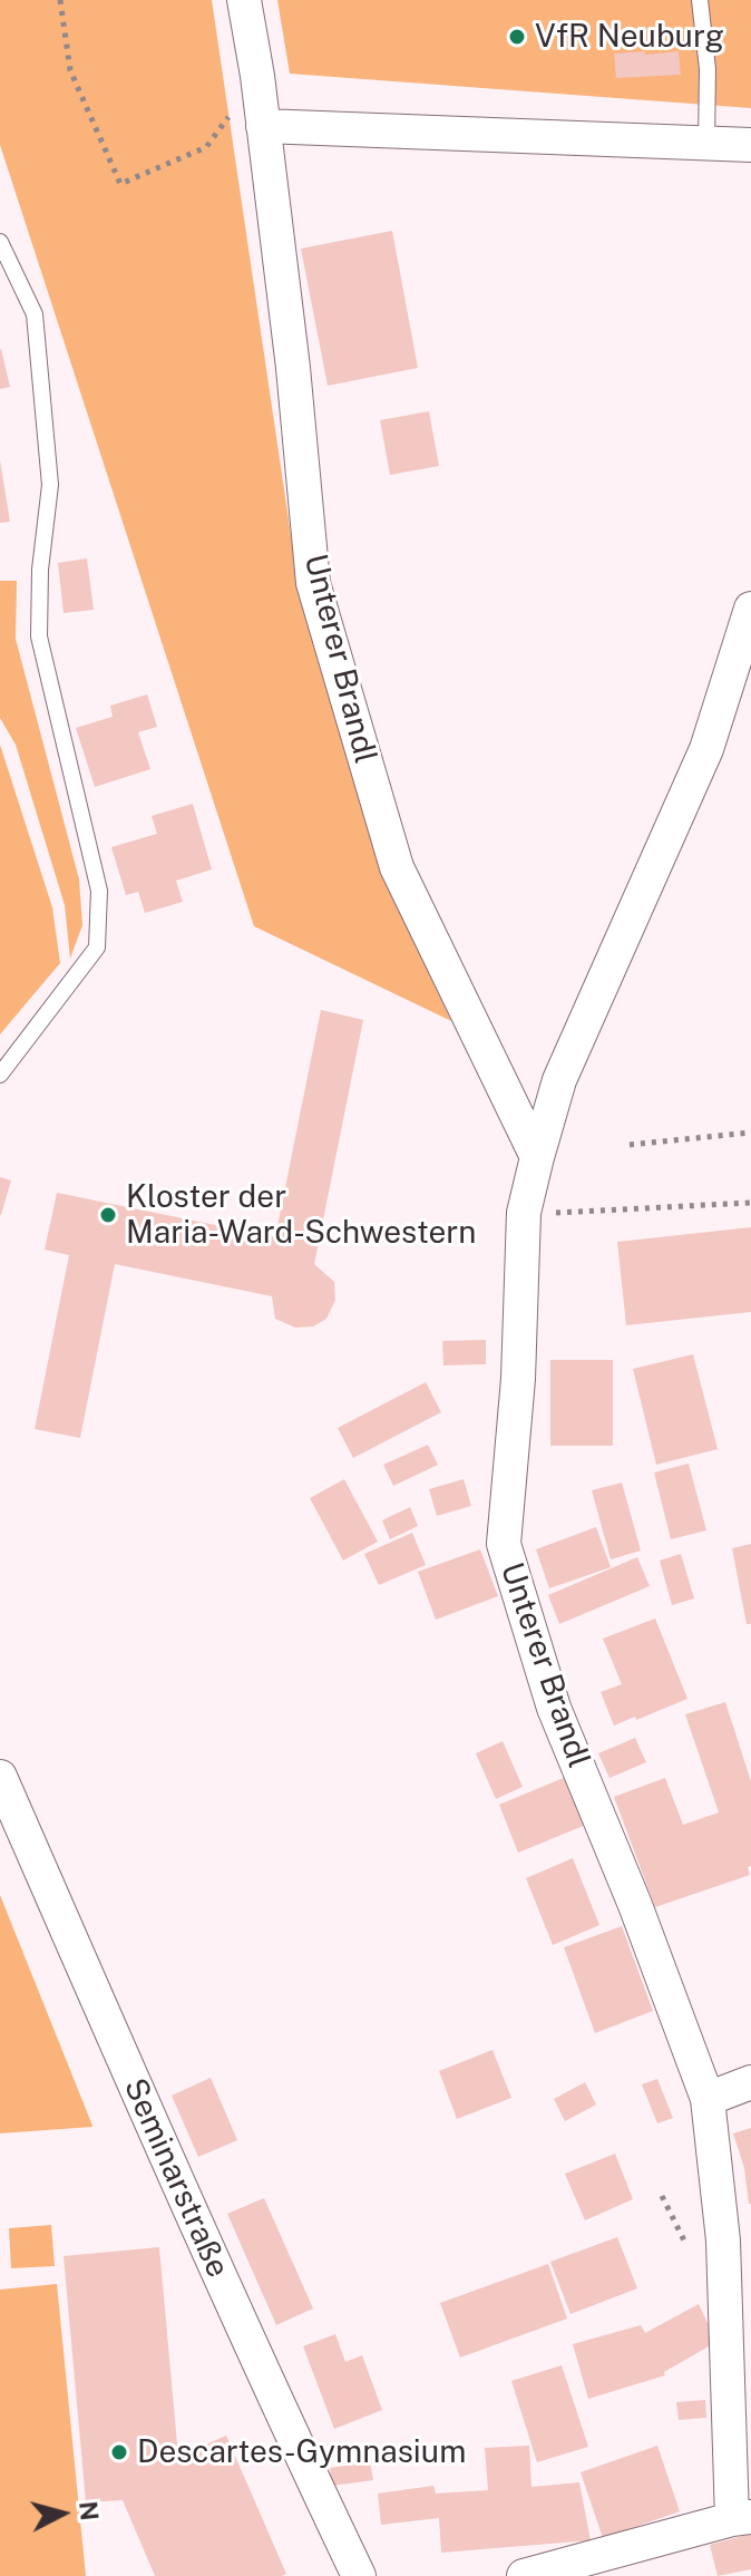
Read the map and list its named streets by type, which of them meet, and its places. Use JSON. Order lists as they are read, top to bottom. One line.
{"streets":{"street":["Unterer Brandl","Seminarstraße"]},"places":["VfR Neuburg","Kloster der Maria-Ward-Schwestern","Descartes-Gymnasium"],"north":"right"}
